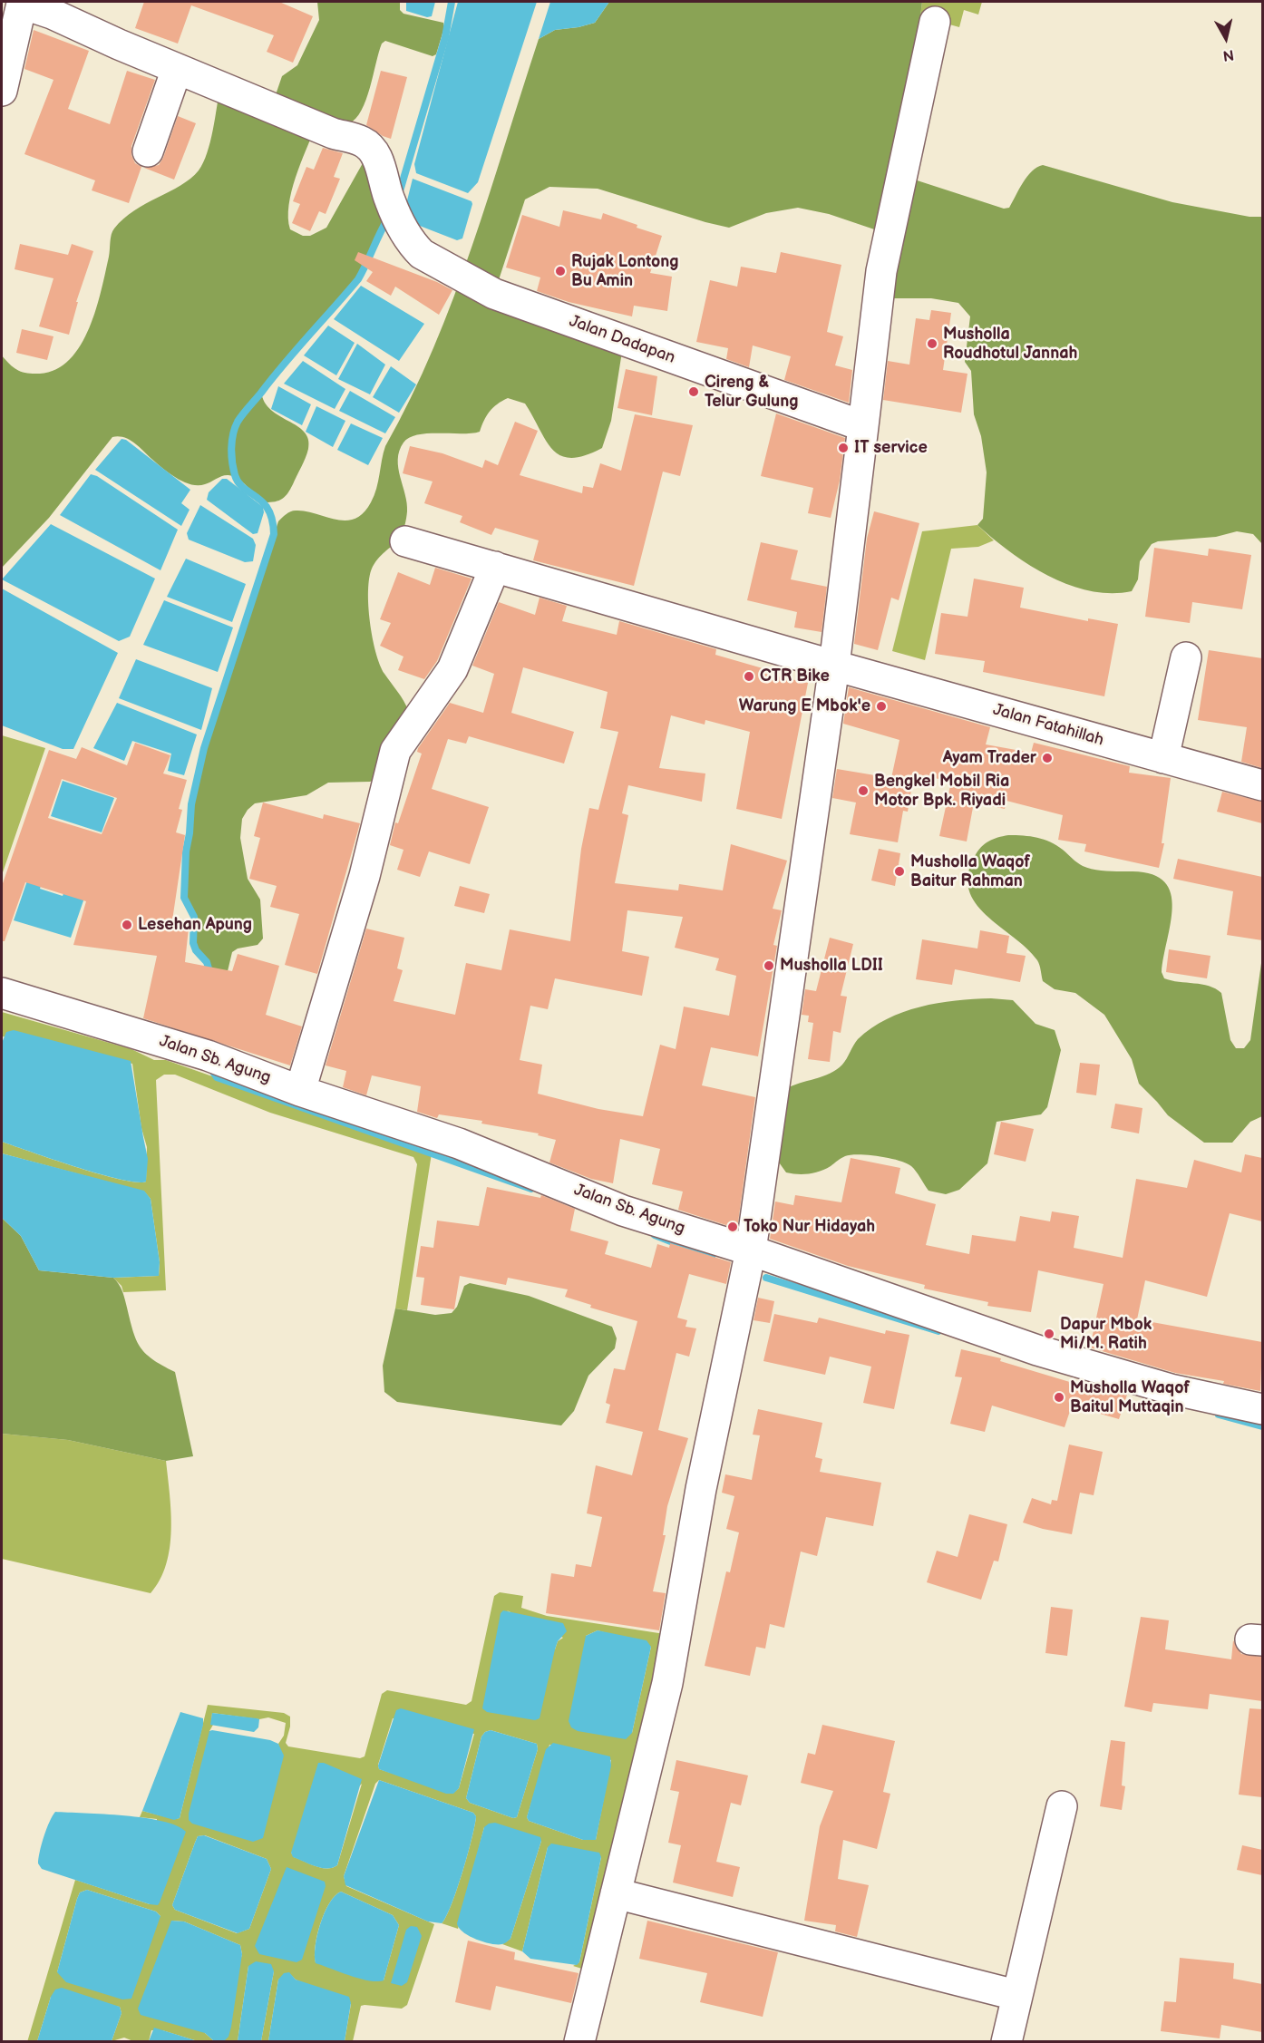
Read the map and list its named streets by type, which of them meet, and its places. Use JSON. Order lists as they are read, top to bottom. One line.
{"streets":{"street":["Jalan Dadapan","Jalan Fatahillah","Jalan Sb. Agung"]},"places":["Rujak Lontong Bu Amin","Musholla Roudhotul Jannah","Cireng & Telur Gulung","IT service","CTR Bike","Warung E Mbok'e","Ayam Trader","Bengkel Mobil Ria Motor Bpk. Riyadi","Musholla Waqof Baitur Rahman","Lesehan Apung","Musholla LDII","Toko Nur Hidayah","Dapur Mbok Mi/M. Ratih","Musholla Waqof Baitul Muttaqin"],"north":"bottom"}
